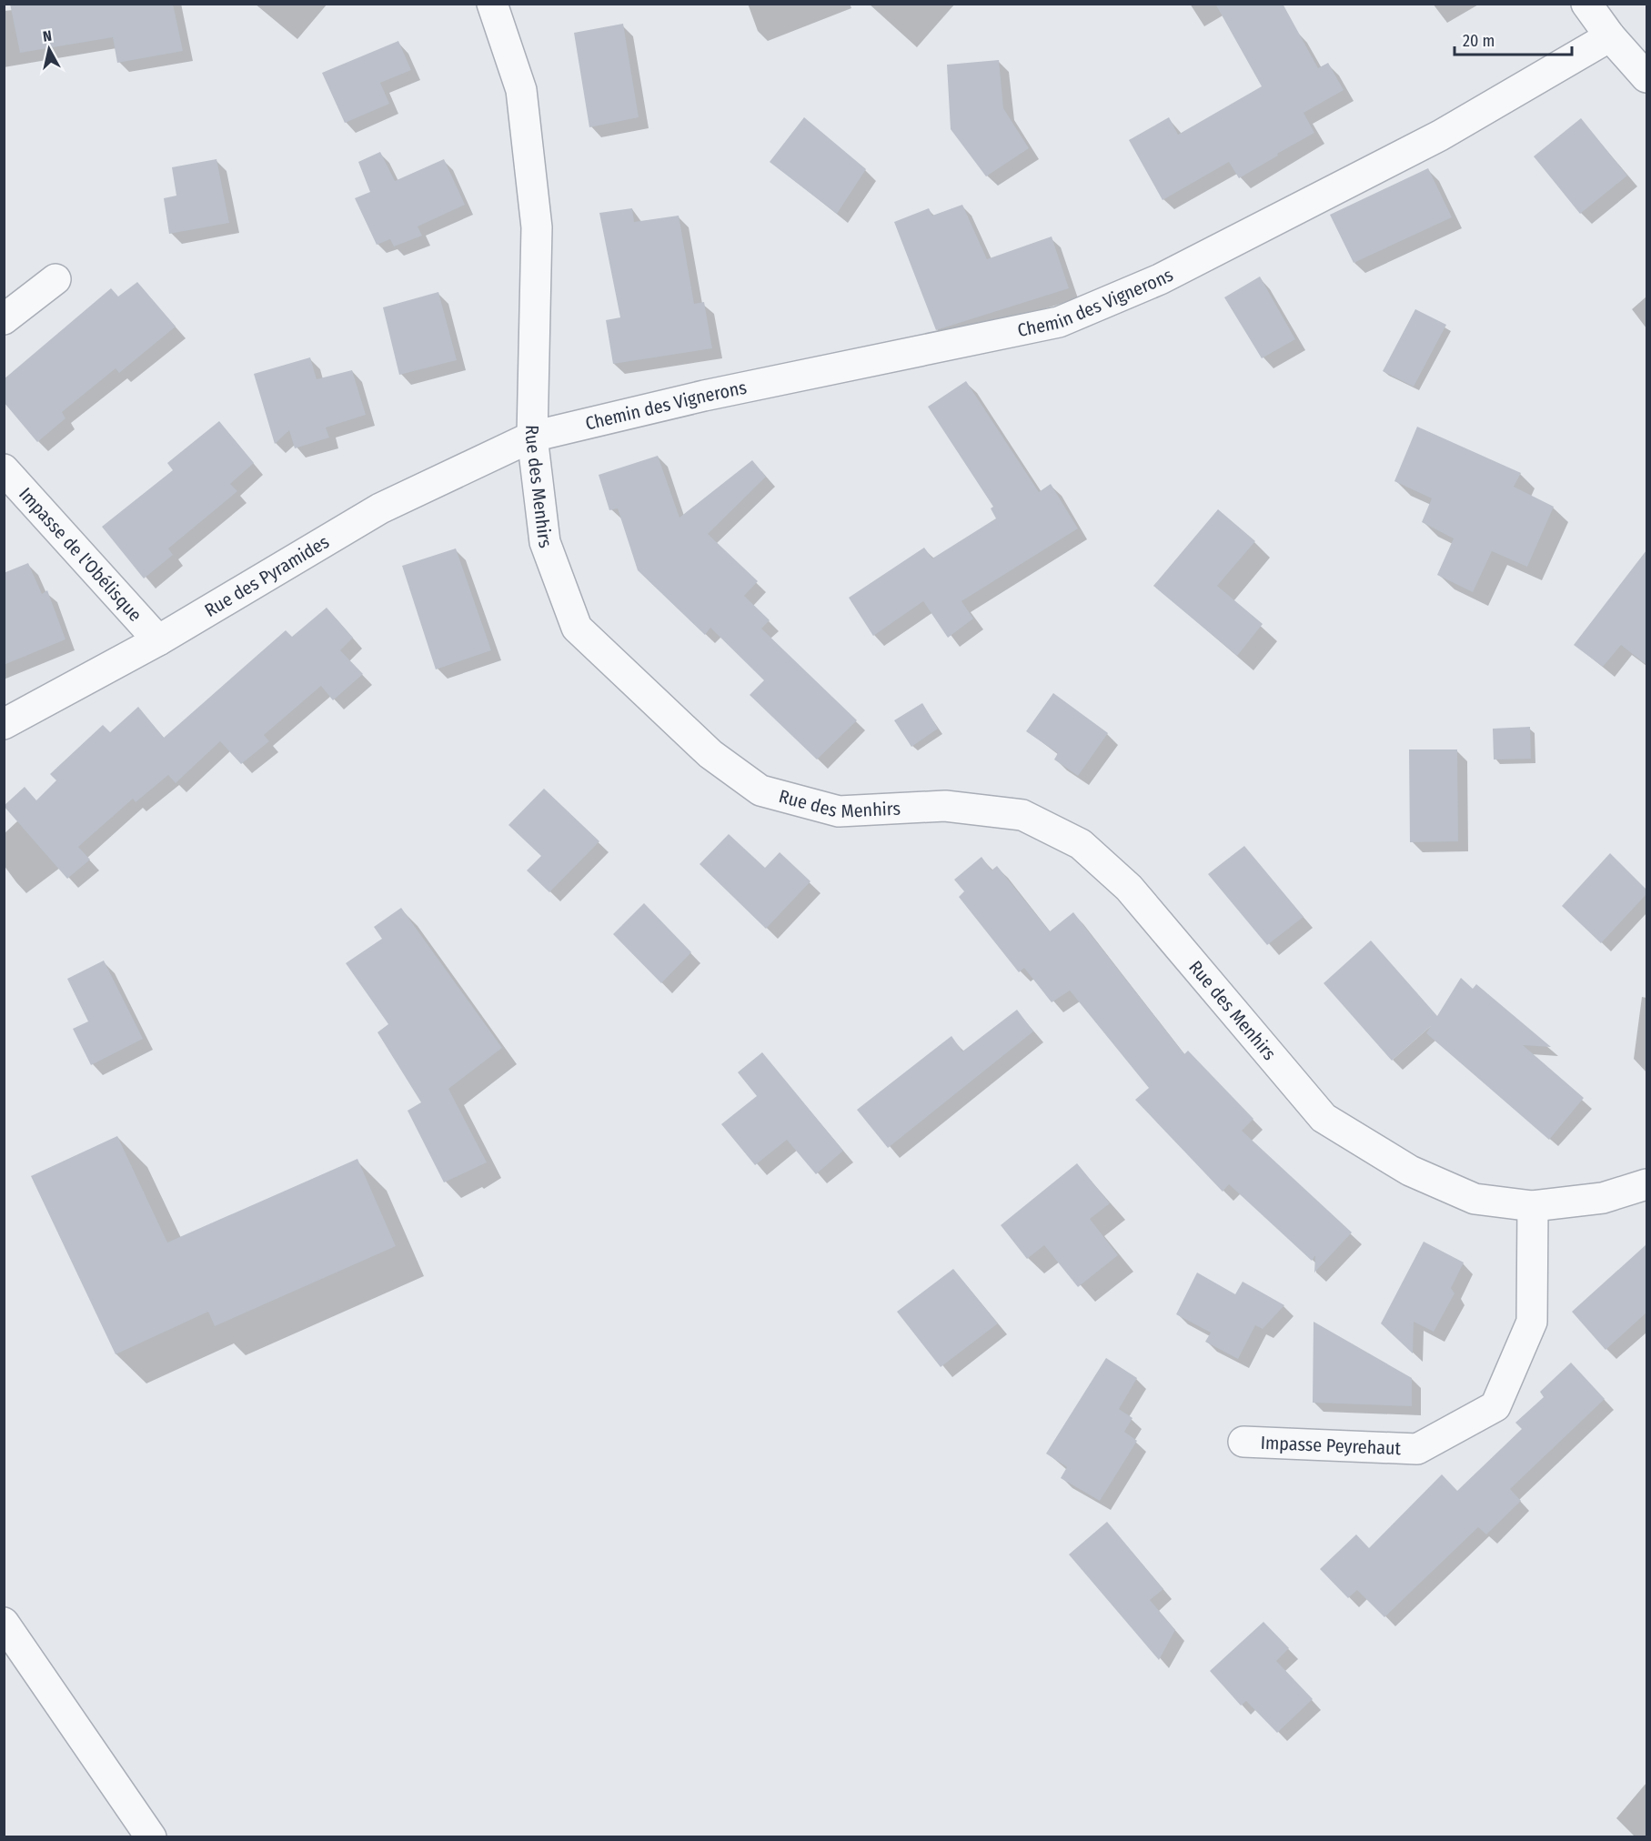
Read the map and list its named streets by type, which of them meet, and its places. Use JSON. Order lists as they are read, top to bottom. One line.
{"streets":{"street":["Chemin des Vignerons","Rue des Menhirs","Impasse de l'Obélisque","Rue des Pyramides","Impasse Peyrehaut"]},"crossings":[["Chemin des Vignerons","Rue des Menhirs"],["Chemin des Vignerons","Rue des Pyramides"],["Rue des Menhirs","Rue des Pyramides"],["Rue des Menhirs","Impasse Peyrehaut"],["Impasse de l'Obélisque","Rue des Pyramides"]],"scale_bar":"20 m","north":"top"}
